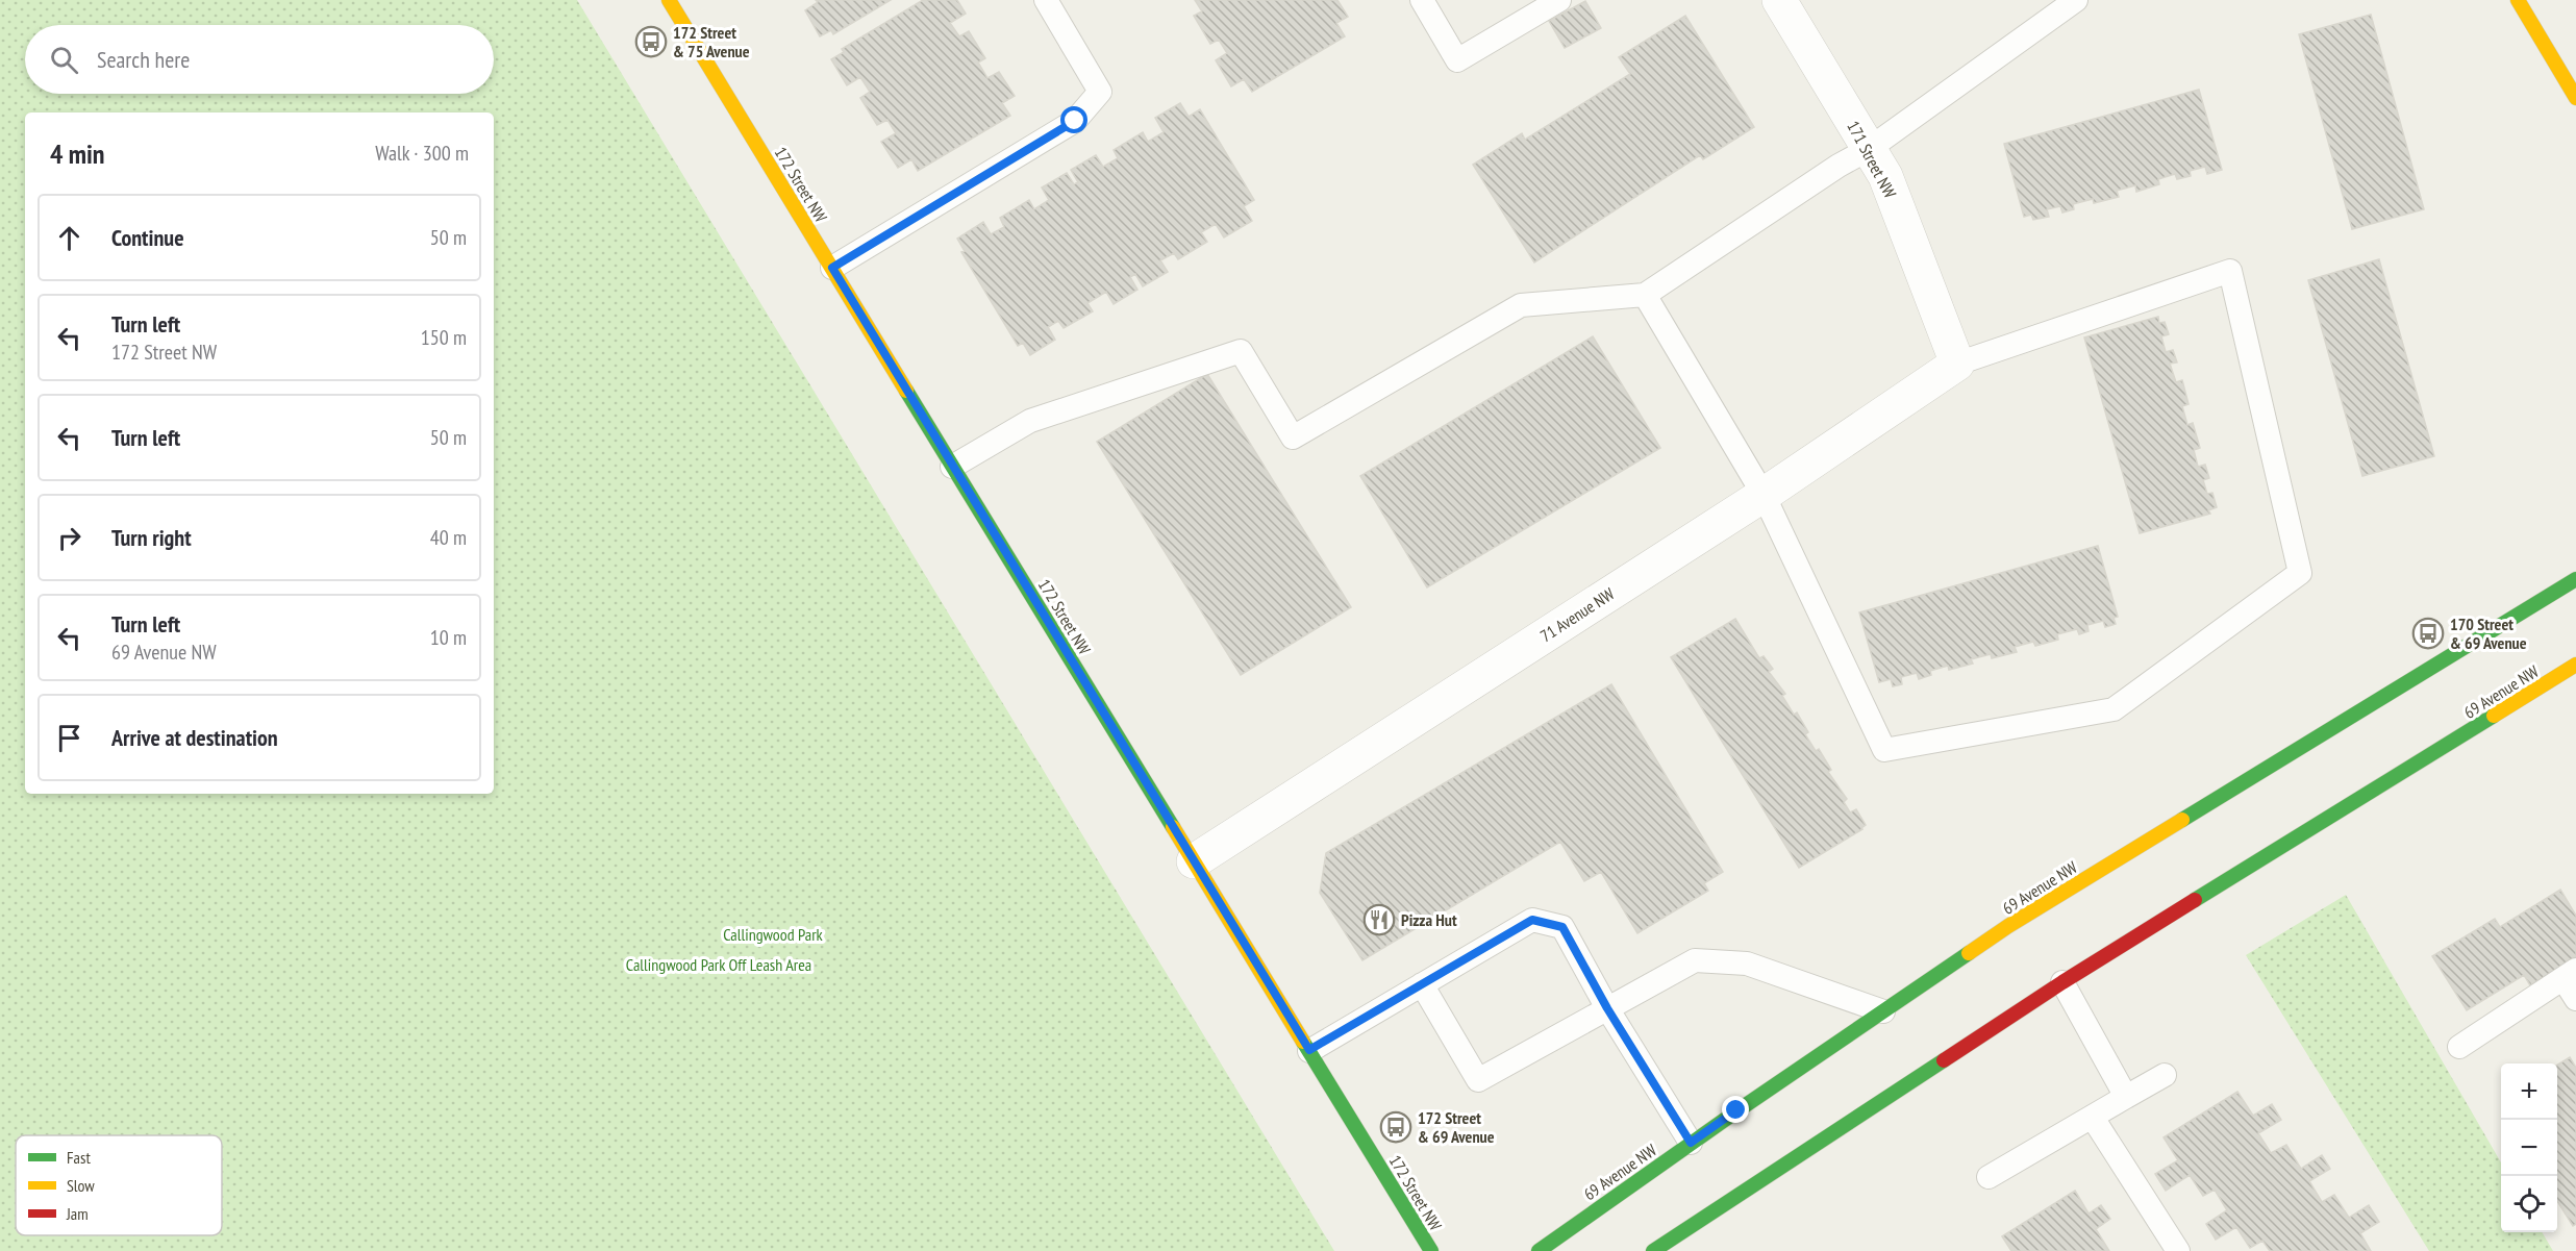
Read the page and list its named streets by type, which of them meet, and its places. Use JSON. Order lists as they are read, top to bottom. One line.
{"streets":{"main road":["172 Street NW","69 Avenue NW"],"street":["171 Street NW","71 Avenue NW"]},"crossings":[["171 Street NW","71 Avenue NW"],["172 Street NW","71 Avenue NW"]],"parks":["Callingwood Park","Callingwood Park Off Leash Area"],"places":{"bus stop":["172 Street & 75 Avenue","170 Street & 69 Avenue","172 Street & 69 Avenue"],"restaurant":["Pizza Hut"]},"legend":["Fast","Slow","Jam"],"page":{"search":"Search here","heading":["4 min","Walk · 300 m"],"list":[["Continue","50 m"],["Turn left","172 Street NW","150 m"],["Turn left","50 m"],["Turn right","40 m"],["Turn left","69 Avenue NW","10 m"],"Arrive at destination"],"map_buttons":["+","−"]}}
